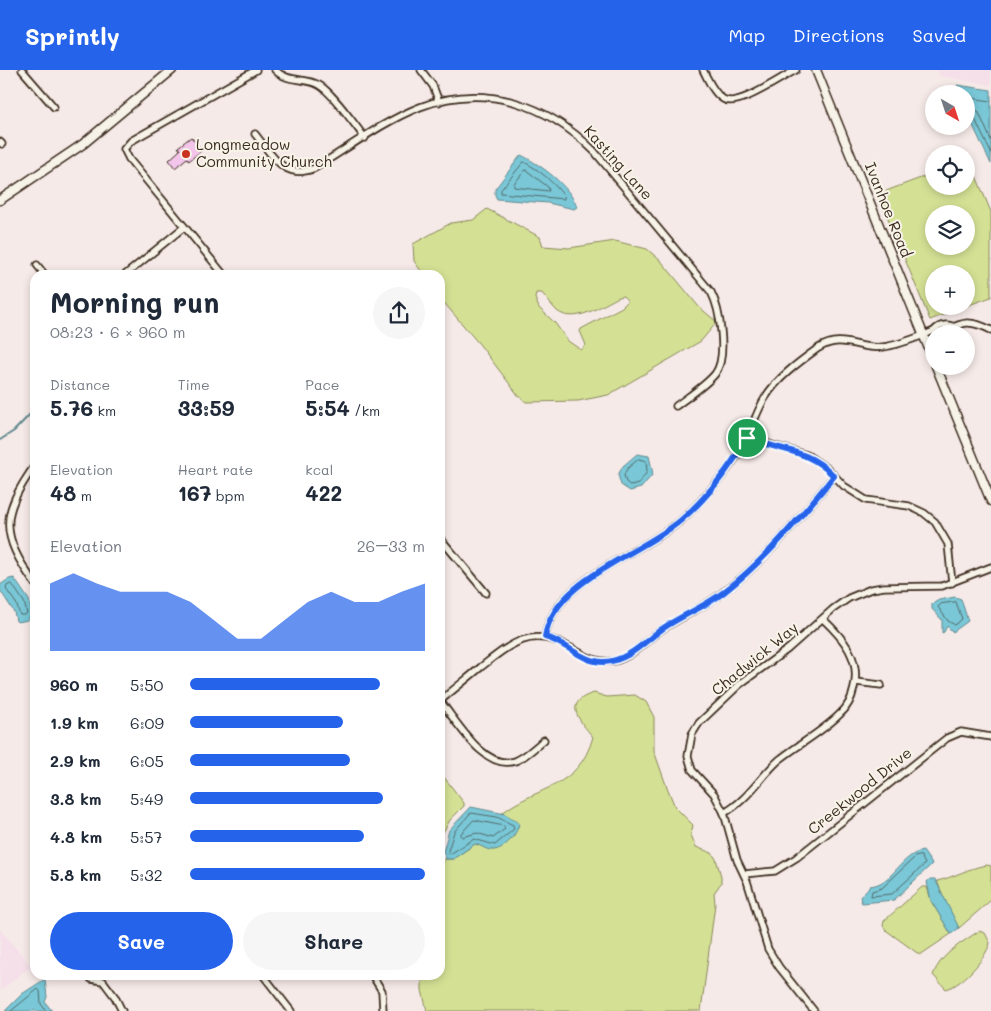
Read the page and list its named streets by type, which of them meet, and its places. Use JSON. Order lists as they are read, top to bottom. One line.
{"streets":{"main road":["Ivanhoe Road"],"street":["Kasting Lane","Chadwick Way","Creekwood Drive"]},"crossings":[["Chadwick Way","Creekwood Drive"]],"places":["Longmeadow Community Church"],"north":"bottom right","page":{"header":"Sprintly","nav":["Map","Directions","Saved"],"map_buttons":["+","−"],"heading":["Morning run","08:23 · 6 × 960 m"],"stats":[["Distance","5.76 km"],["Time","33:59"],["Pace","5:54 /km"],["Elevation","48 m"],["Heart rate","167 bpm"],["kcal","422"]],"chart":["Elevation","26–33 m"],"list":[{"name":"960 m","note":"5:50"},{"name":"1.9 km","note":"6:09"},{"name":"2.9 km","note":"6:05"},{"name":"3.8 km","note":"5:49"},{"name":"4.8 km","note":"5:57"},{"name":"5.8 km","note":"5:32"}],"buttons":["Save","Share"]}}
